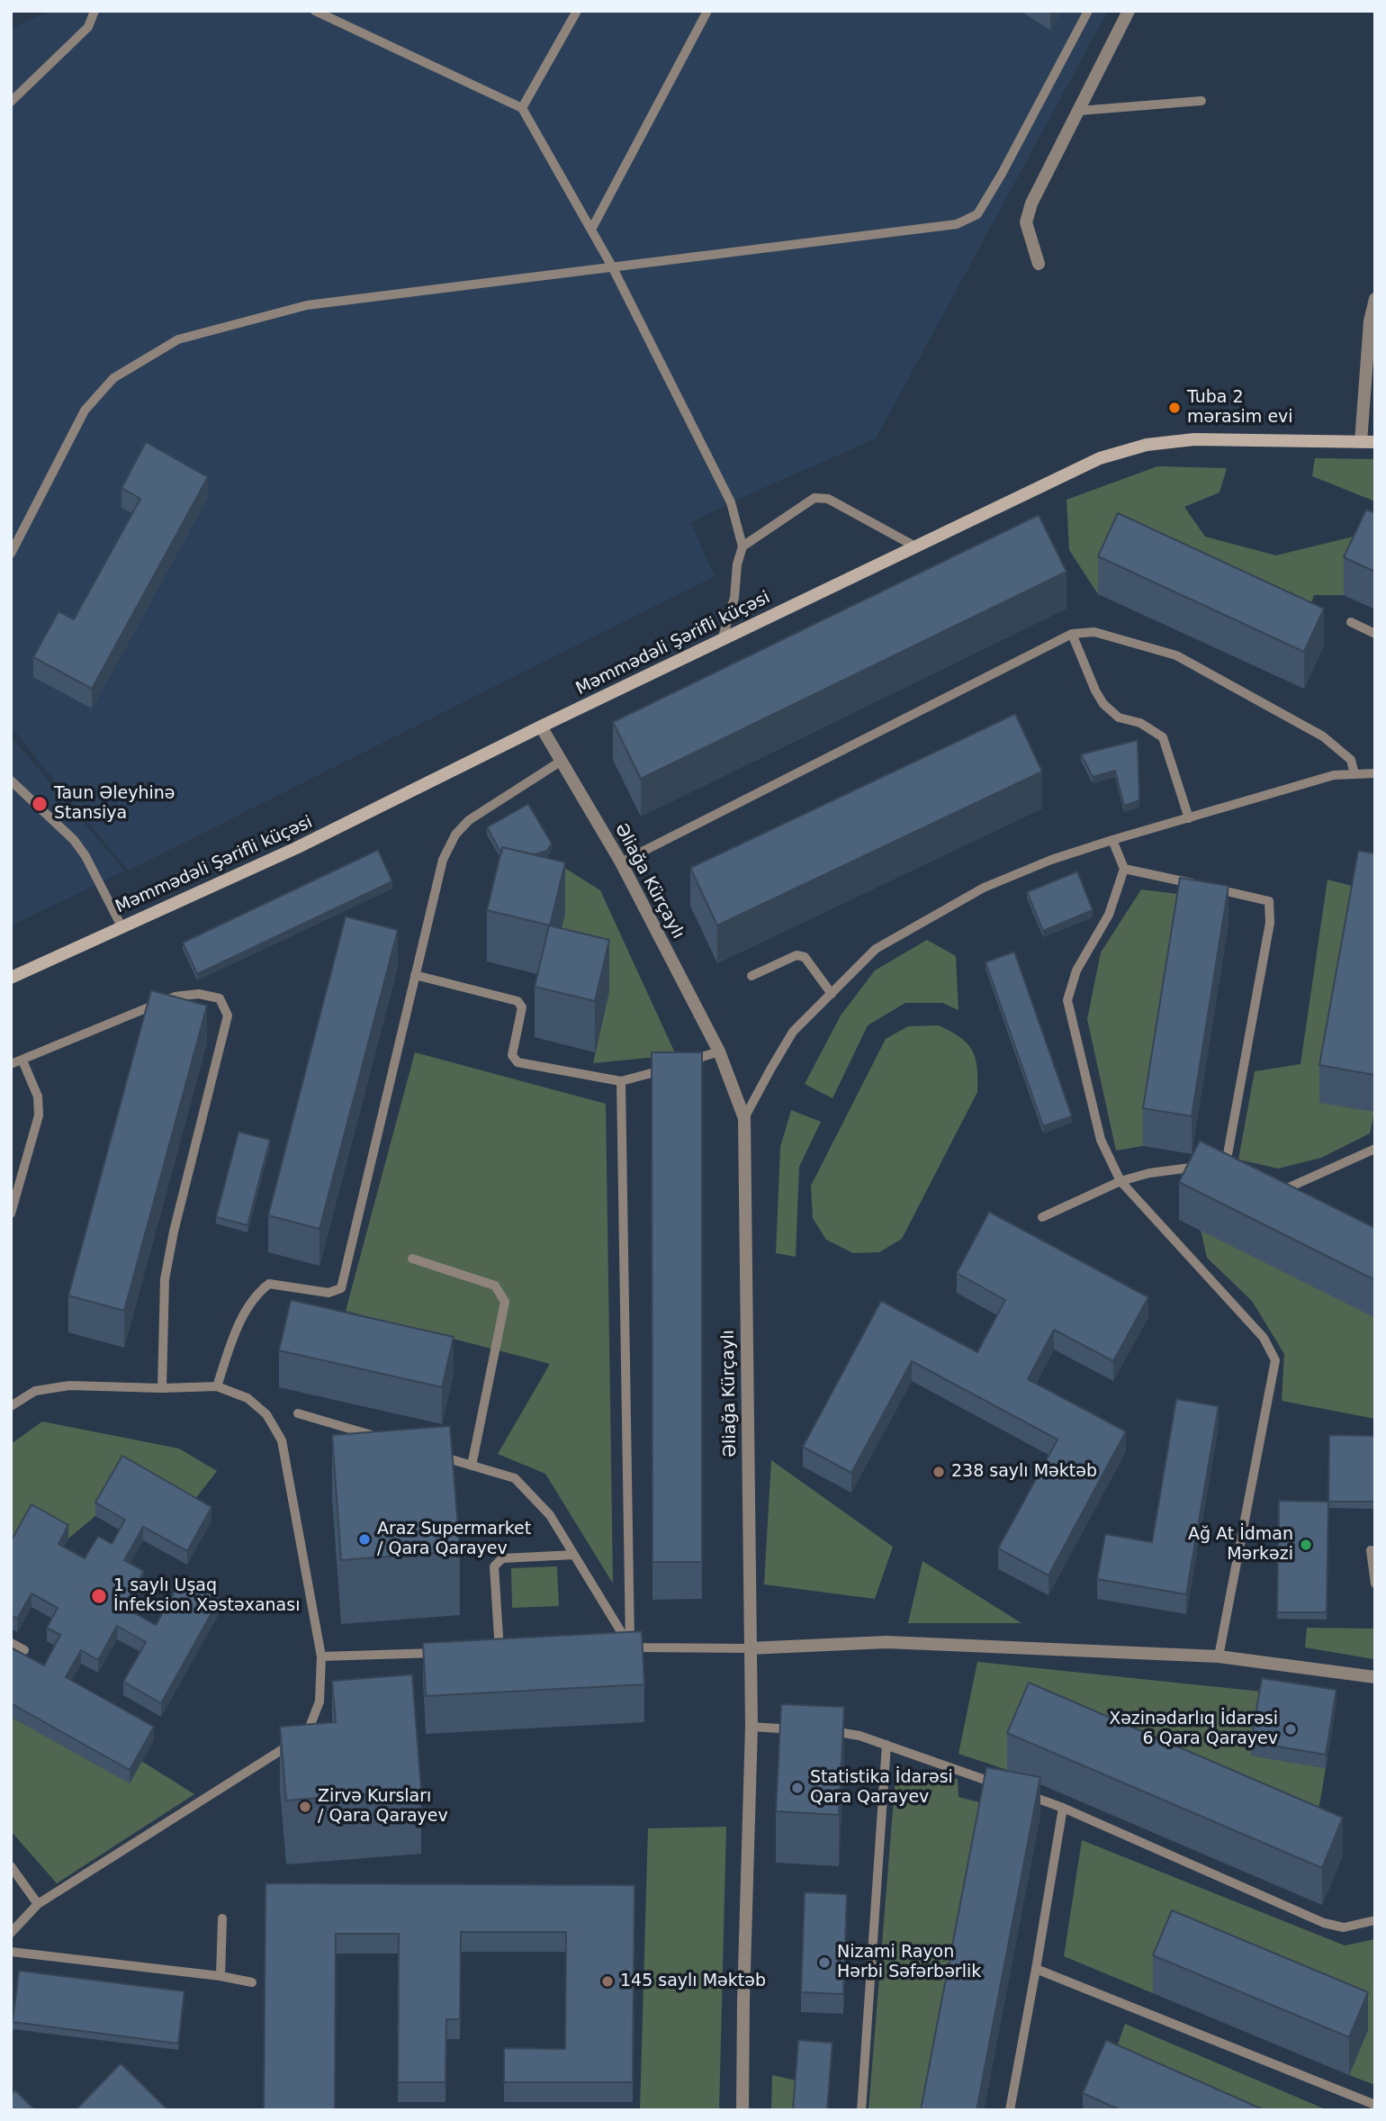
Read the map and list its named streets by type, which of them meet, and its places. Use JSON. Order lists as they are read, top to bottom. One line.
{"streets":{"street":["Məmmədəli Şərifli küçəsi","Əliağa Kürçaylı"]},"crossings":[["Məmmədəli Şərifli küçəsi","Əliağa Kürçaylı"]],"places":["Tuba 2 mərasim evi","Taun Əleyhinə Stansiya","238 saylı Məktəb","Araz Supermarket / Qara Qarayev","Ağ At İdman Mərkəzi","1 saylı Uşaq İnfeksion Xəstəxanası","Xəzinədarlıq İdarəsi 6 Qara Qarayev","Statistika İdarəsi Qara Qarayev","Zirvə Kursları / Qara Qarayev","Nizami Rayon Hərbi Səfərbərlik","145 saylı Məktəb"]}
